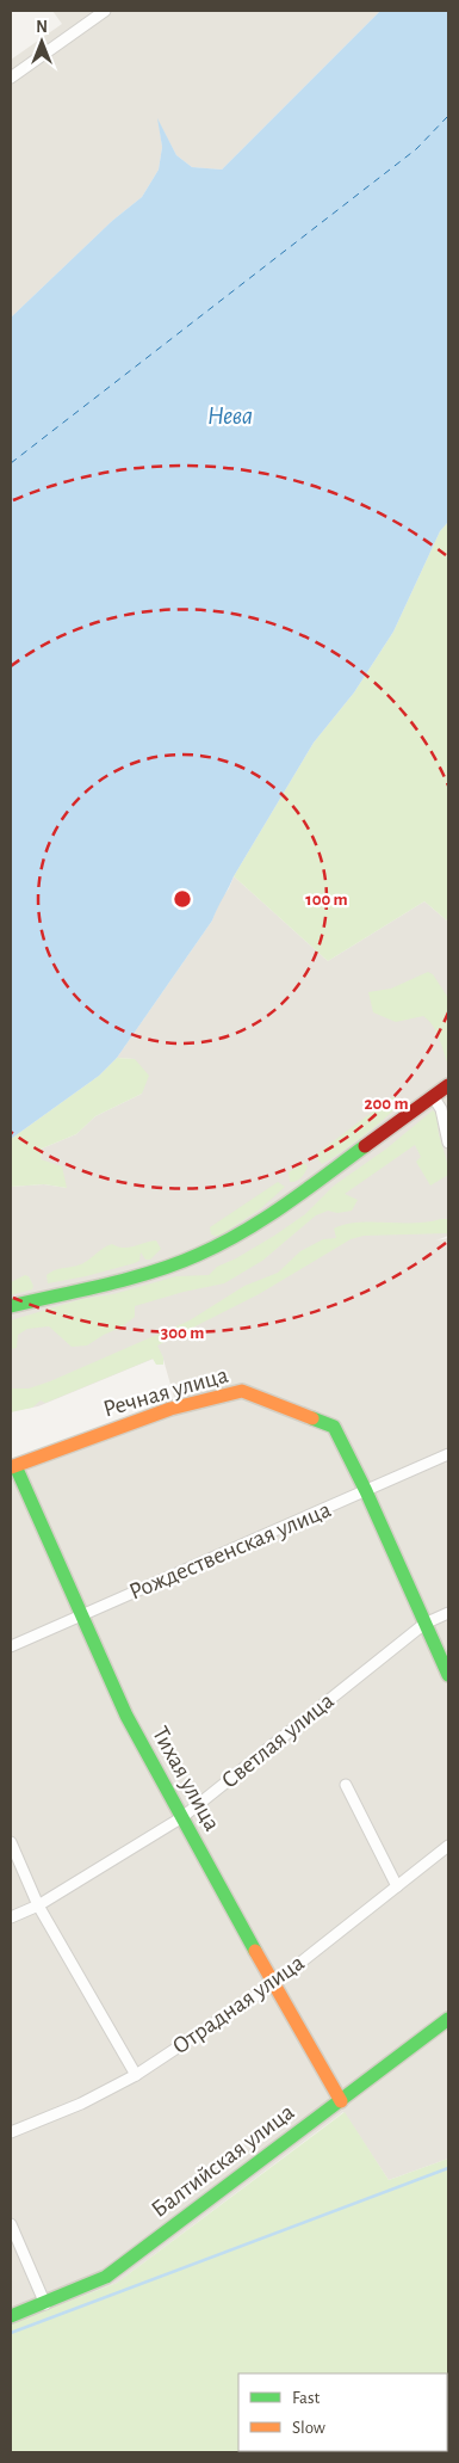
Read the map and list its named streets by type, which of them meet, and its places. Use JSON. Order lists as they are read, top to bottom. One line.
{"streets":{"street":["Речная улица","Рождественская улица","Светлая улица","Тихая улица","Отрадная улица","Балтийская улица"]},"crossings":[["Речная улица","Рождественская улица"],["Речная улица","Светлая улица"],["Речная улица","Тихая улица"],["Рождественская улица","Тихая улица"],["Светлая улица","Тихая улица"],["Тихая улица","Отрадная улица"],["Тихая улица","Балтийская улица"]],"water":["Нева"],"legend":["Fast","Slow"],"north":"top","rings":["100 m","200 m","300 m"]}
